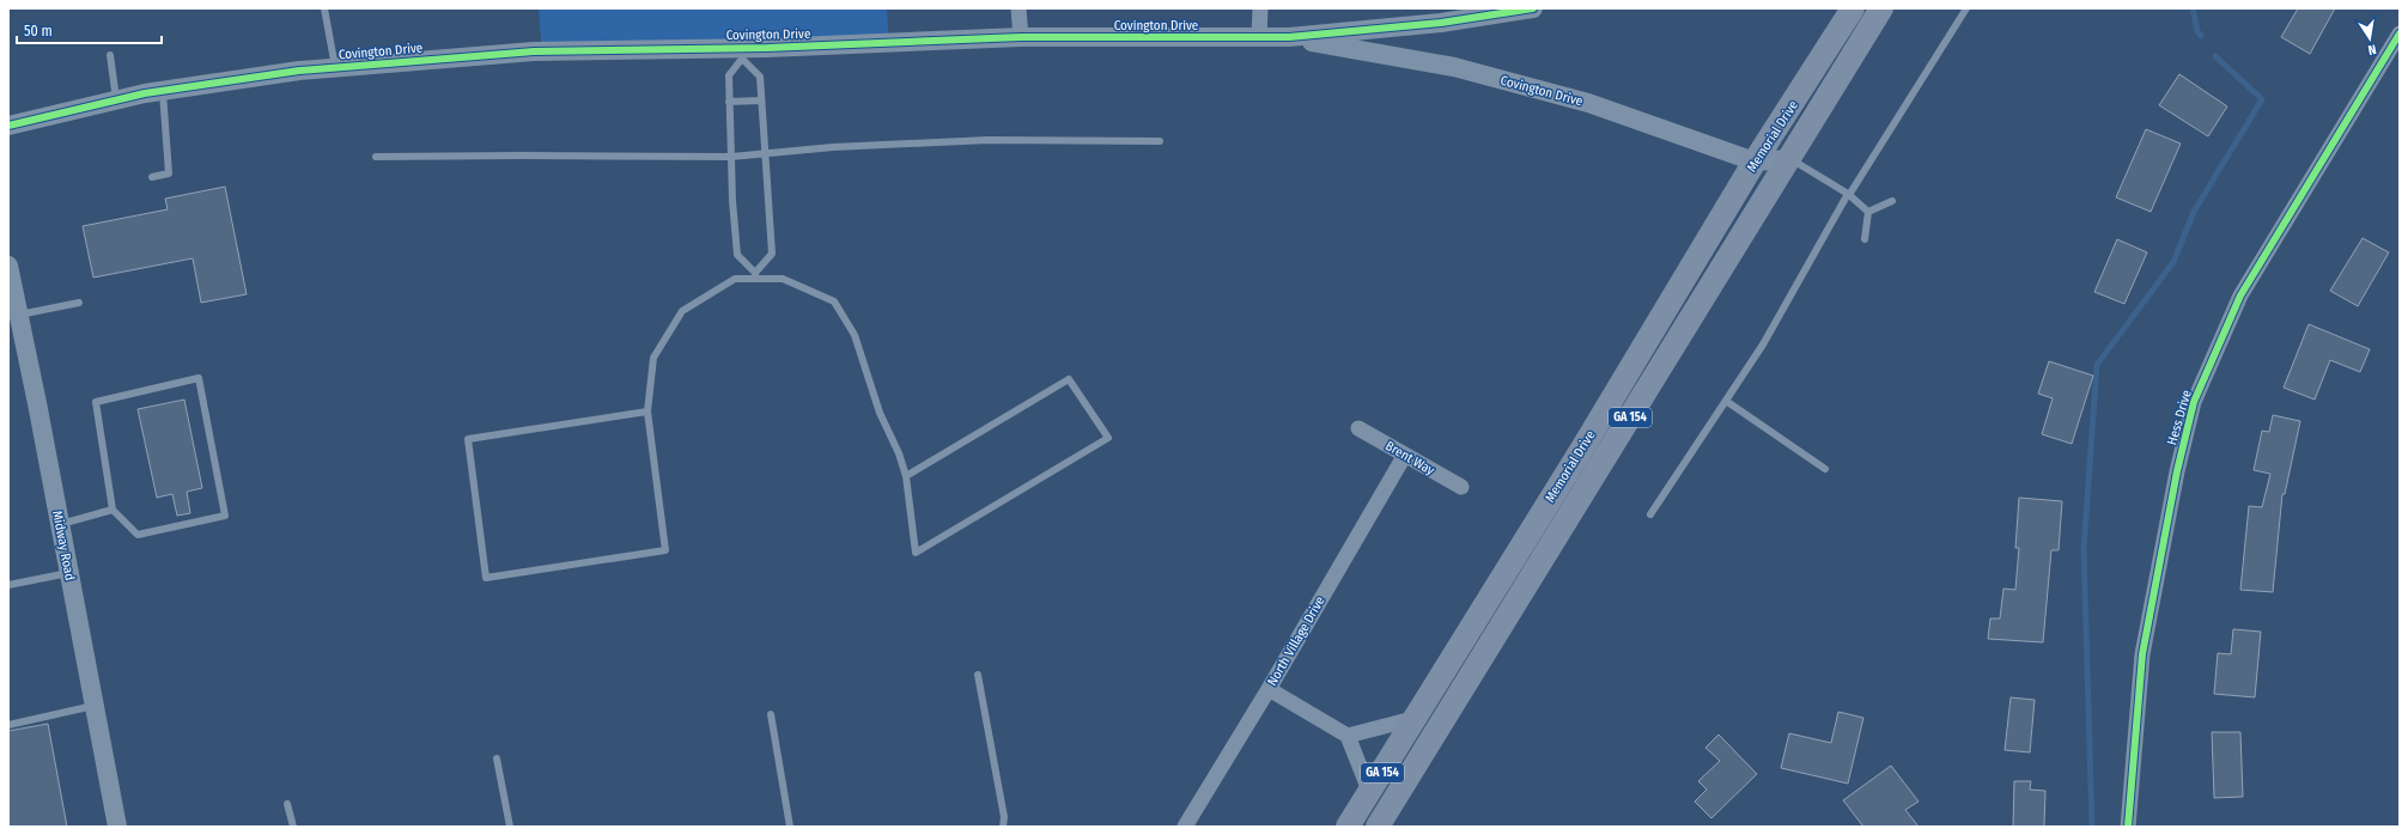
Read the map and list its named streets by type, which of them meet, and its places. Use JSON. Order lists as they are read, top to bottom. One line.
{"streets":{"main road":["Memorial Drive","GA 154"],"street":["Covington Drive","Hess Drive","Brent Way","Midway Road","North Village Drive"]},"crossings":[["Covington Drive","Memorial Drive"],["Brent Way","North Village Drive"]],"scale_bar":"50 m","north":"bottom"}
